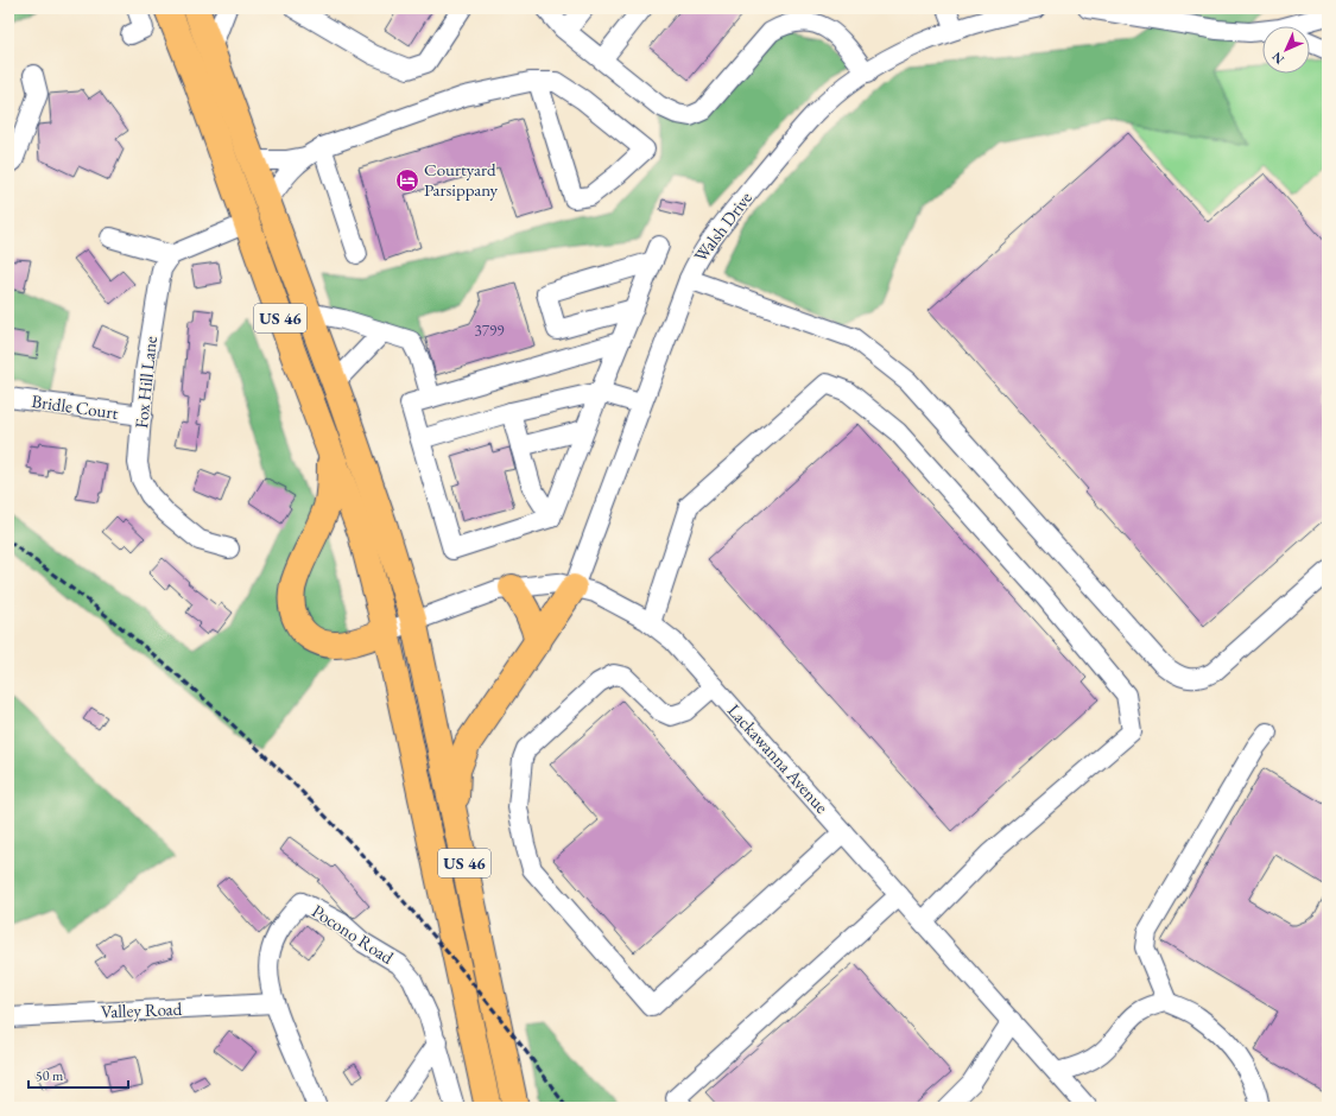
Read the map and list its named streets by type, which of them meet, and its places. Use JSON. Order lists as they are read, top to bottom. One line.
{"streets":{"highway":["US 46"],"street":["Walsh Drive","Fox Hill Lane","Bridle Court","Lackawanna Avenue","Pocono Road","Valley Road"]},"crossings":[["Walsh Drive","Lackawanna Avenue"],["US 46","Lackawanna Avenue"],["Fox Hill Lane","Bridle Court"],["Pocono Road","Valley Road"]],"places":{"hotel":["Courtyard Parsippany"]},"house_numbers":["3799"],"scale_bar":"50 m","north":"bottom left"}
